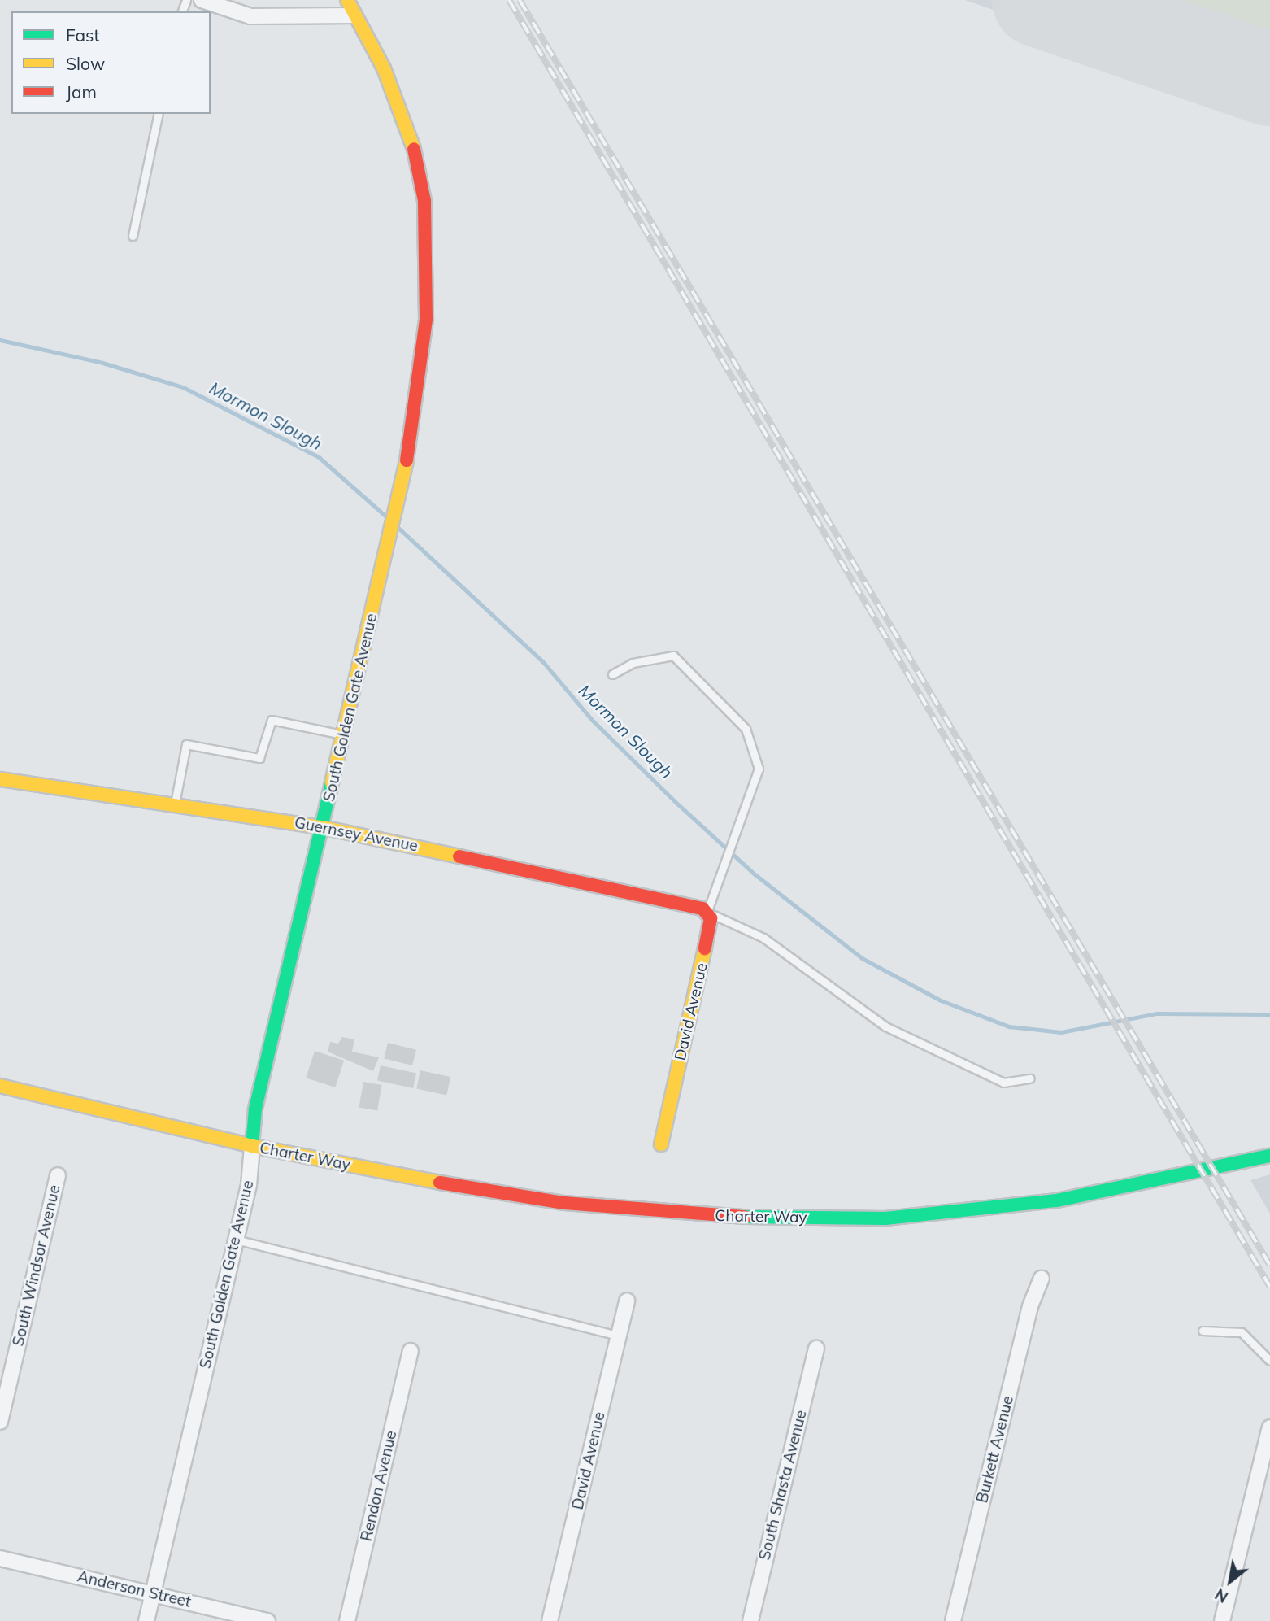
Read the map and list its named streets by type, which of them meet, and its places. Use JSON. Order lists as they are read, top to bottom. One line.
{"streets":{"street":["South Golden Gate Avenue","Guernsey Avenue","David Avenue","Charter Way","South Windsor Avenue","Burkett Avenue","South Shasta Avenue","Rendon Avenue","Anderson Street"]},"crossings":[["South Golden Gate Avenue","Guernsey Avenue"],["South Golden Gate Avenue","Charter Way"],["South Golden Gate Avenue","Anderson Street"],["Guernsey Avenue","David Avenue"]],"water":["Mormon Slough"],"legend":["Fast","Slow","Jam"],"north":"bottom left"}
